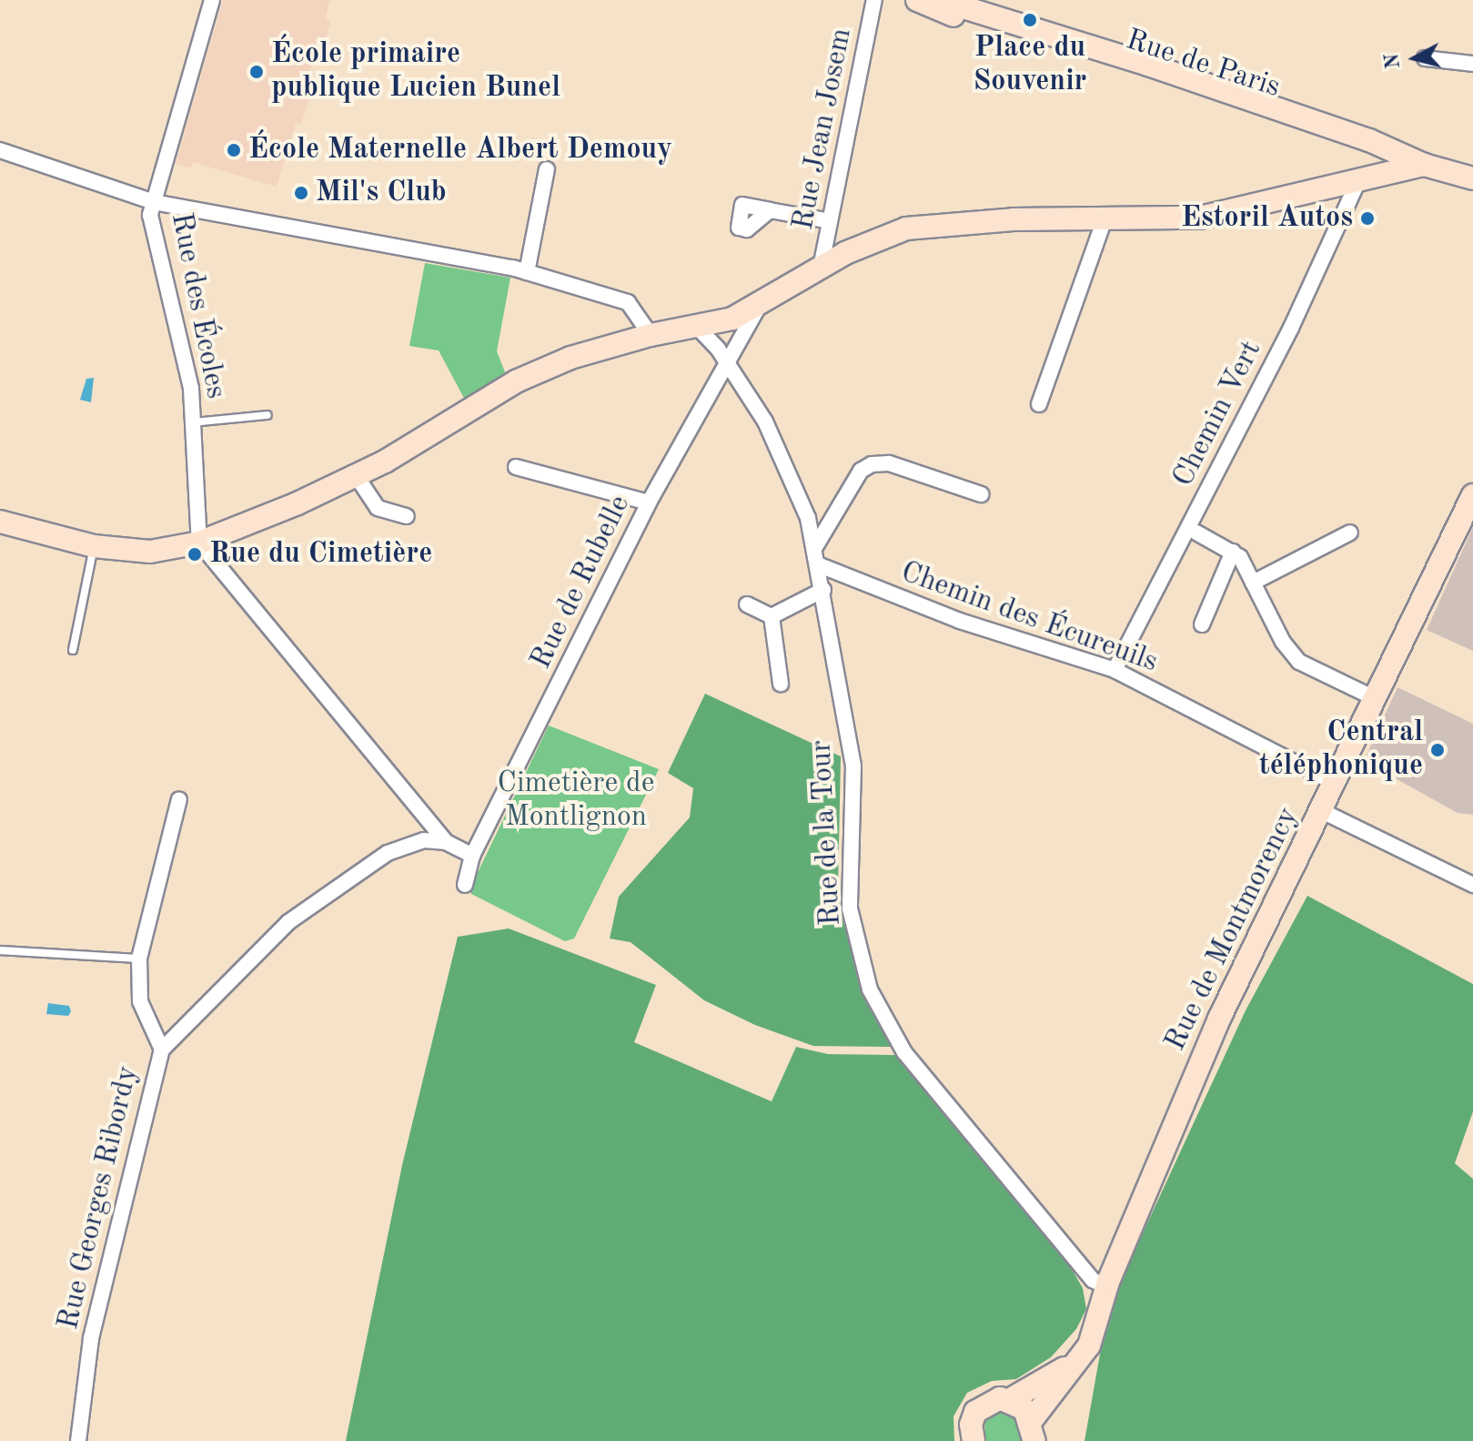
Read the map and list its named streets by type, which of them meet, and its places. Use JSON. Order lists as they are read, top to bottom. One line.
{"streets":{"main road":["Rue de Paris","Rue de Montmorency"],"street":["Rue Jean Josem","Rue des Écoles","Chemin Vert","Rue de Rubelle","Chemin des Écureuils","Rue de la Tour","Rue Georges Ribordy"]},"crossings":[["Chemin Vert","Chemin des Écureuils"],["Rue de Rubelle","Rue de la Tour"],["Chemin des Écureuils","Rue de la Tour"],["Chemin des Écureuils","Rue de Montmorency"],["Rue de la Tour","Rue de Montmorency"]],"parks":["Cimetière de Montlignon"],"places":["Place du Souvenir","École primaire publique Lucien Bunel","École Maternelle Albert Demouy","Mil's Club","Estoril Autos","Rue du Cimetière","Central téléphonique"],"north":"left"}
